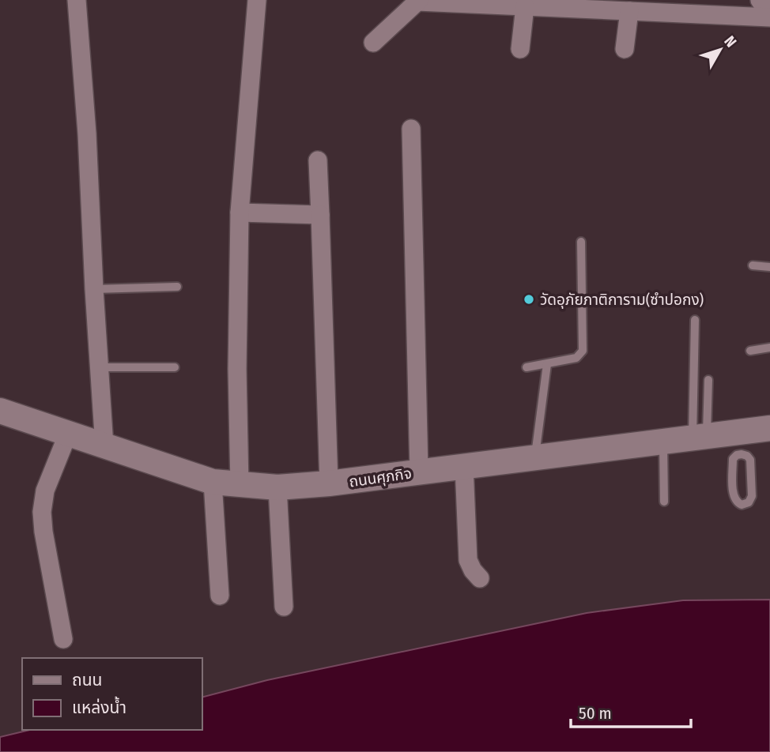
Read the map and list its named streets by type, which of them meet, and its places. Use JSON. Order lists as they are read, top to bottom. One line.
{"streets":{"main road":["ถนนศุภกิจ"]},"places":["วัดอุภัยภาติการาม(ซำปอกง)"],"legend":["ถนน","แหล่งน้ำ"],"scale_bar":"50 m","north":"top right"}
